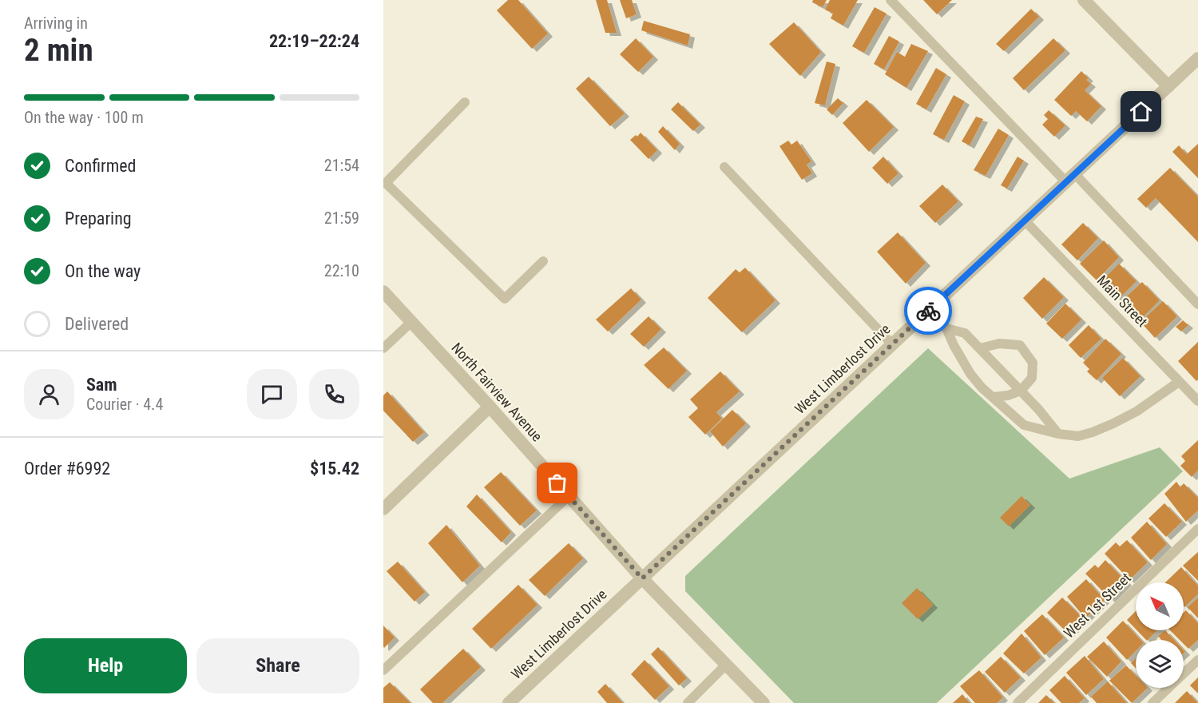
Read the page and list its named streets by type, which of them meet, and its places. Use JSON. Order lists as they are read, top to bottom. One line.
{"streets":{"street":["West Limberlost Drive","North Fairview Avenue"],"lane":["Main Street","West 1st Street"]},"crossings":[["Main Street","West Limberlost Drive"],["West Limberlost Drive","North Fairview Avenue"]],"north":"top left","page":{"heading":["2 min","Arriving in","22:19–22:24"],"panel":["Sam","Courier · 4.4","Order #6992","$15.42"],"bar":"On the way · 100 m","list":[["Confirmed","21:54"],["Preparing","21:59"],["On the way","22:10"],"Delivered"],"buttons":["Help","Share"]}}
